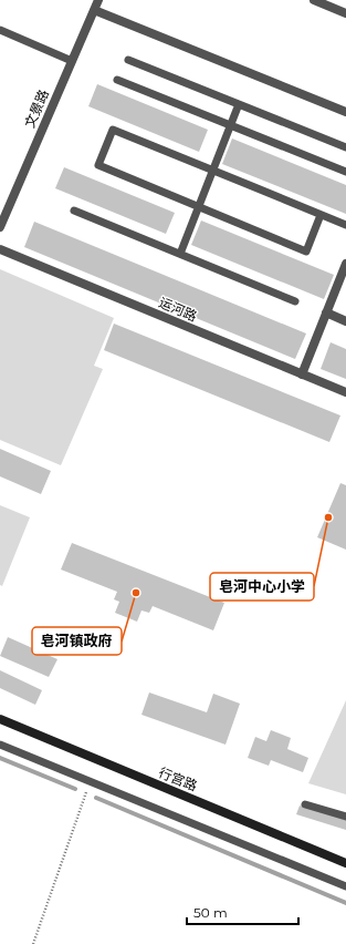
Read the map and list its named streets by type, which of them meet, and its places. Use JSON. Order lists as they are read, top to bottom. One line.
{"streets":{"main road":["行宫路"],"street":["文景路","运河路"]},"places":["皂河中心小学","皂河镇政府"],"scale_bar":"50 m"}
